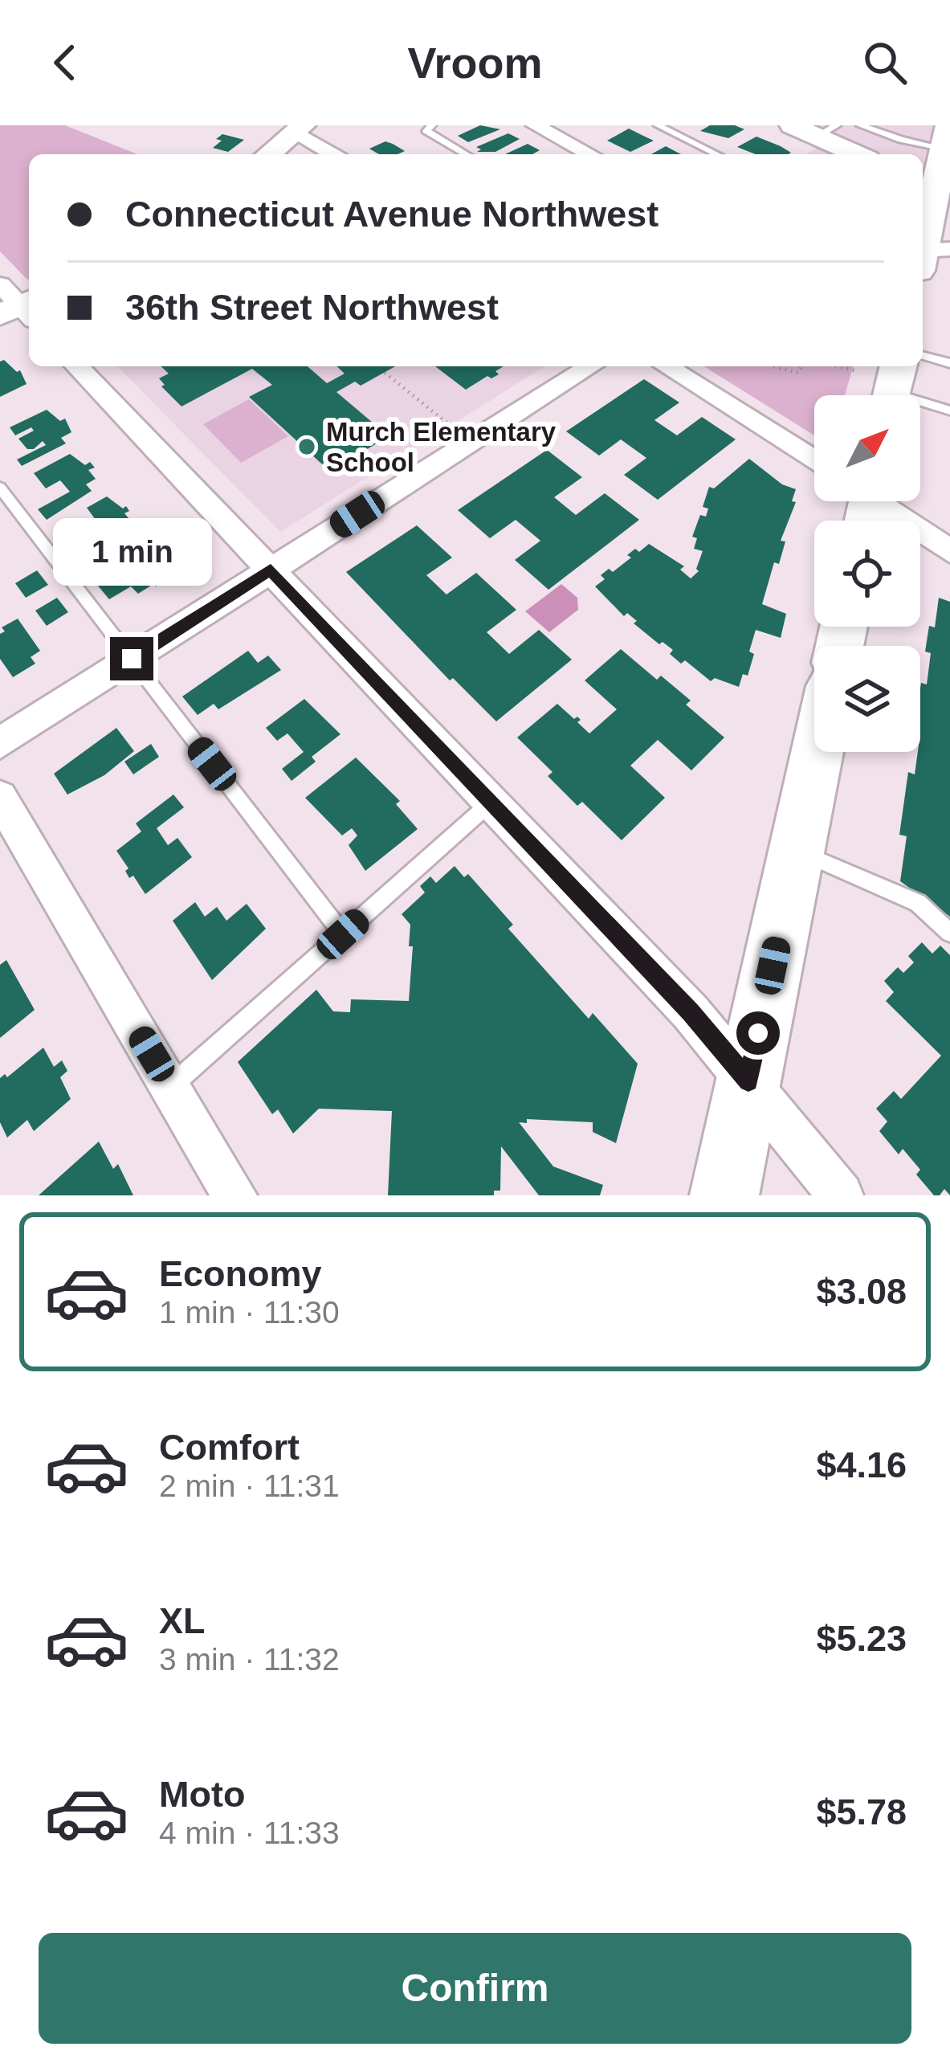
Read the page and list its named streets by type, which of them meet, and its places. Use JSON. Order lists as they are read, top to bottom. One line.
{"places":["Murch Elementary School"],"north":"top right","page":{"header":"Vroom","banner":["Connecticut Avenue Northwest","36th Street Northwest"],"bubble":"1 min","list":[{"name":"Economy","note":"1 min · 11:30","value":"$3.08"},{"name":"Comfort","note":"2 min · 11:31","value":"$4.16"},{"name":"XL","note":"3 min · 11:32","value":"$5.23"},{"name":"Moto","note":"4 min · 11:33","value":"$5.78"}],"buttons":"Confirm"}}
